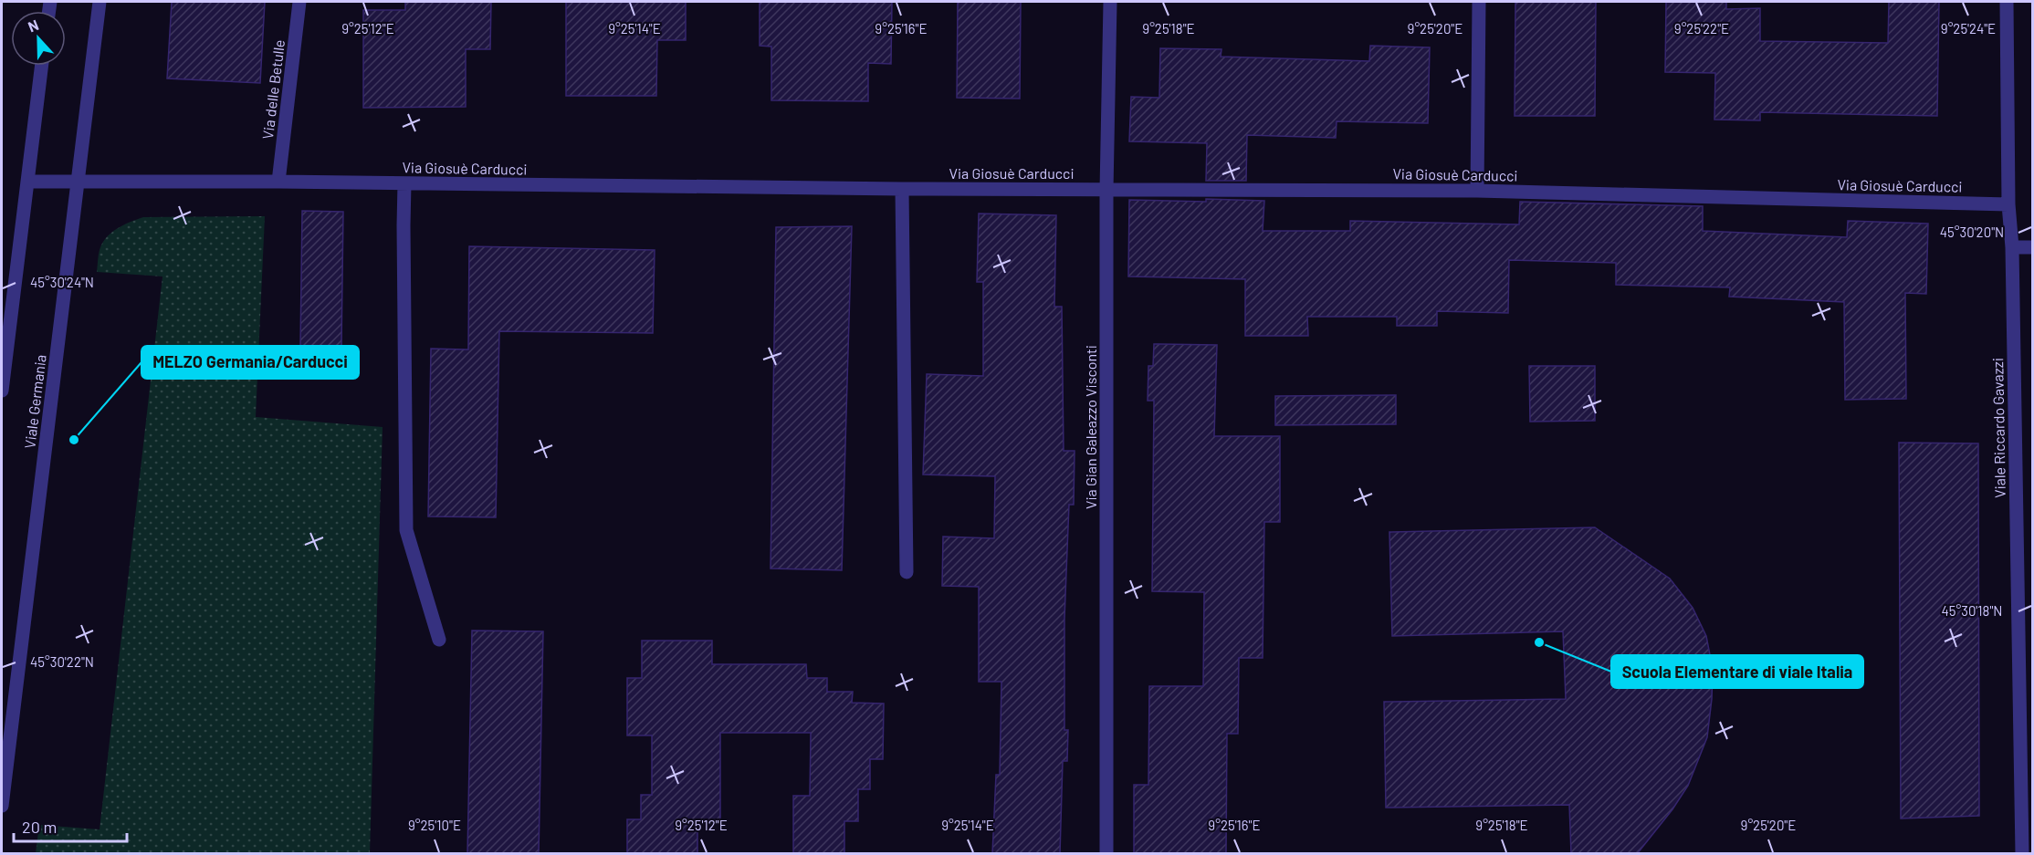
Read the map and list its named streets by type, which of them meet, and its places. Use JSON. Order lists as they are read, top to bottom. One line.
{"streets":{"street":["Via delle Betulle","Via Giosuè Carducci","Viale Germania","Via Gian Galeazzo Visconti","Viale Riccardo Gavazzi"]},"crossings":[["Via delle Betulle","Via Giosuè Carducci"],["Via Giosuè Carducci","Viale Germania"],["Via Giosuè Carducci","Via Gian Galeazzo Visconti"],["Via Giosuè Carducci","Viale Riccardo Gavazzi"]],"places":["MELZO Germania/Carducci","Scuola Elementare di viale Italia"],"scale_bar":"20 m","north":"top","coordinates":["9°25'12\"E","9°25'14\"E","9°25'16\"E","9°25'18\"E","9°25'20\"E","9°25'22\"E","9°25'24\"E","45°30'20\"N","45°30'24\"N","45°30'18\"N","45°30'22\"N","9°25'10\"E"]}
